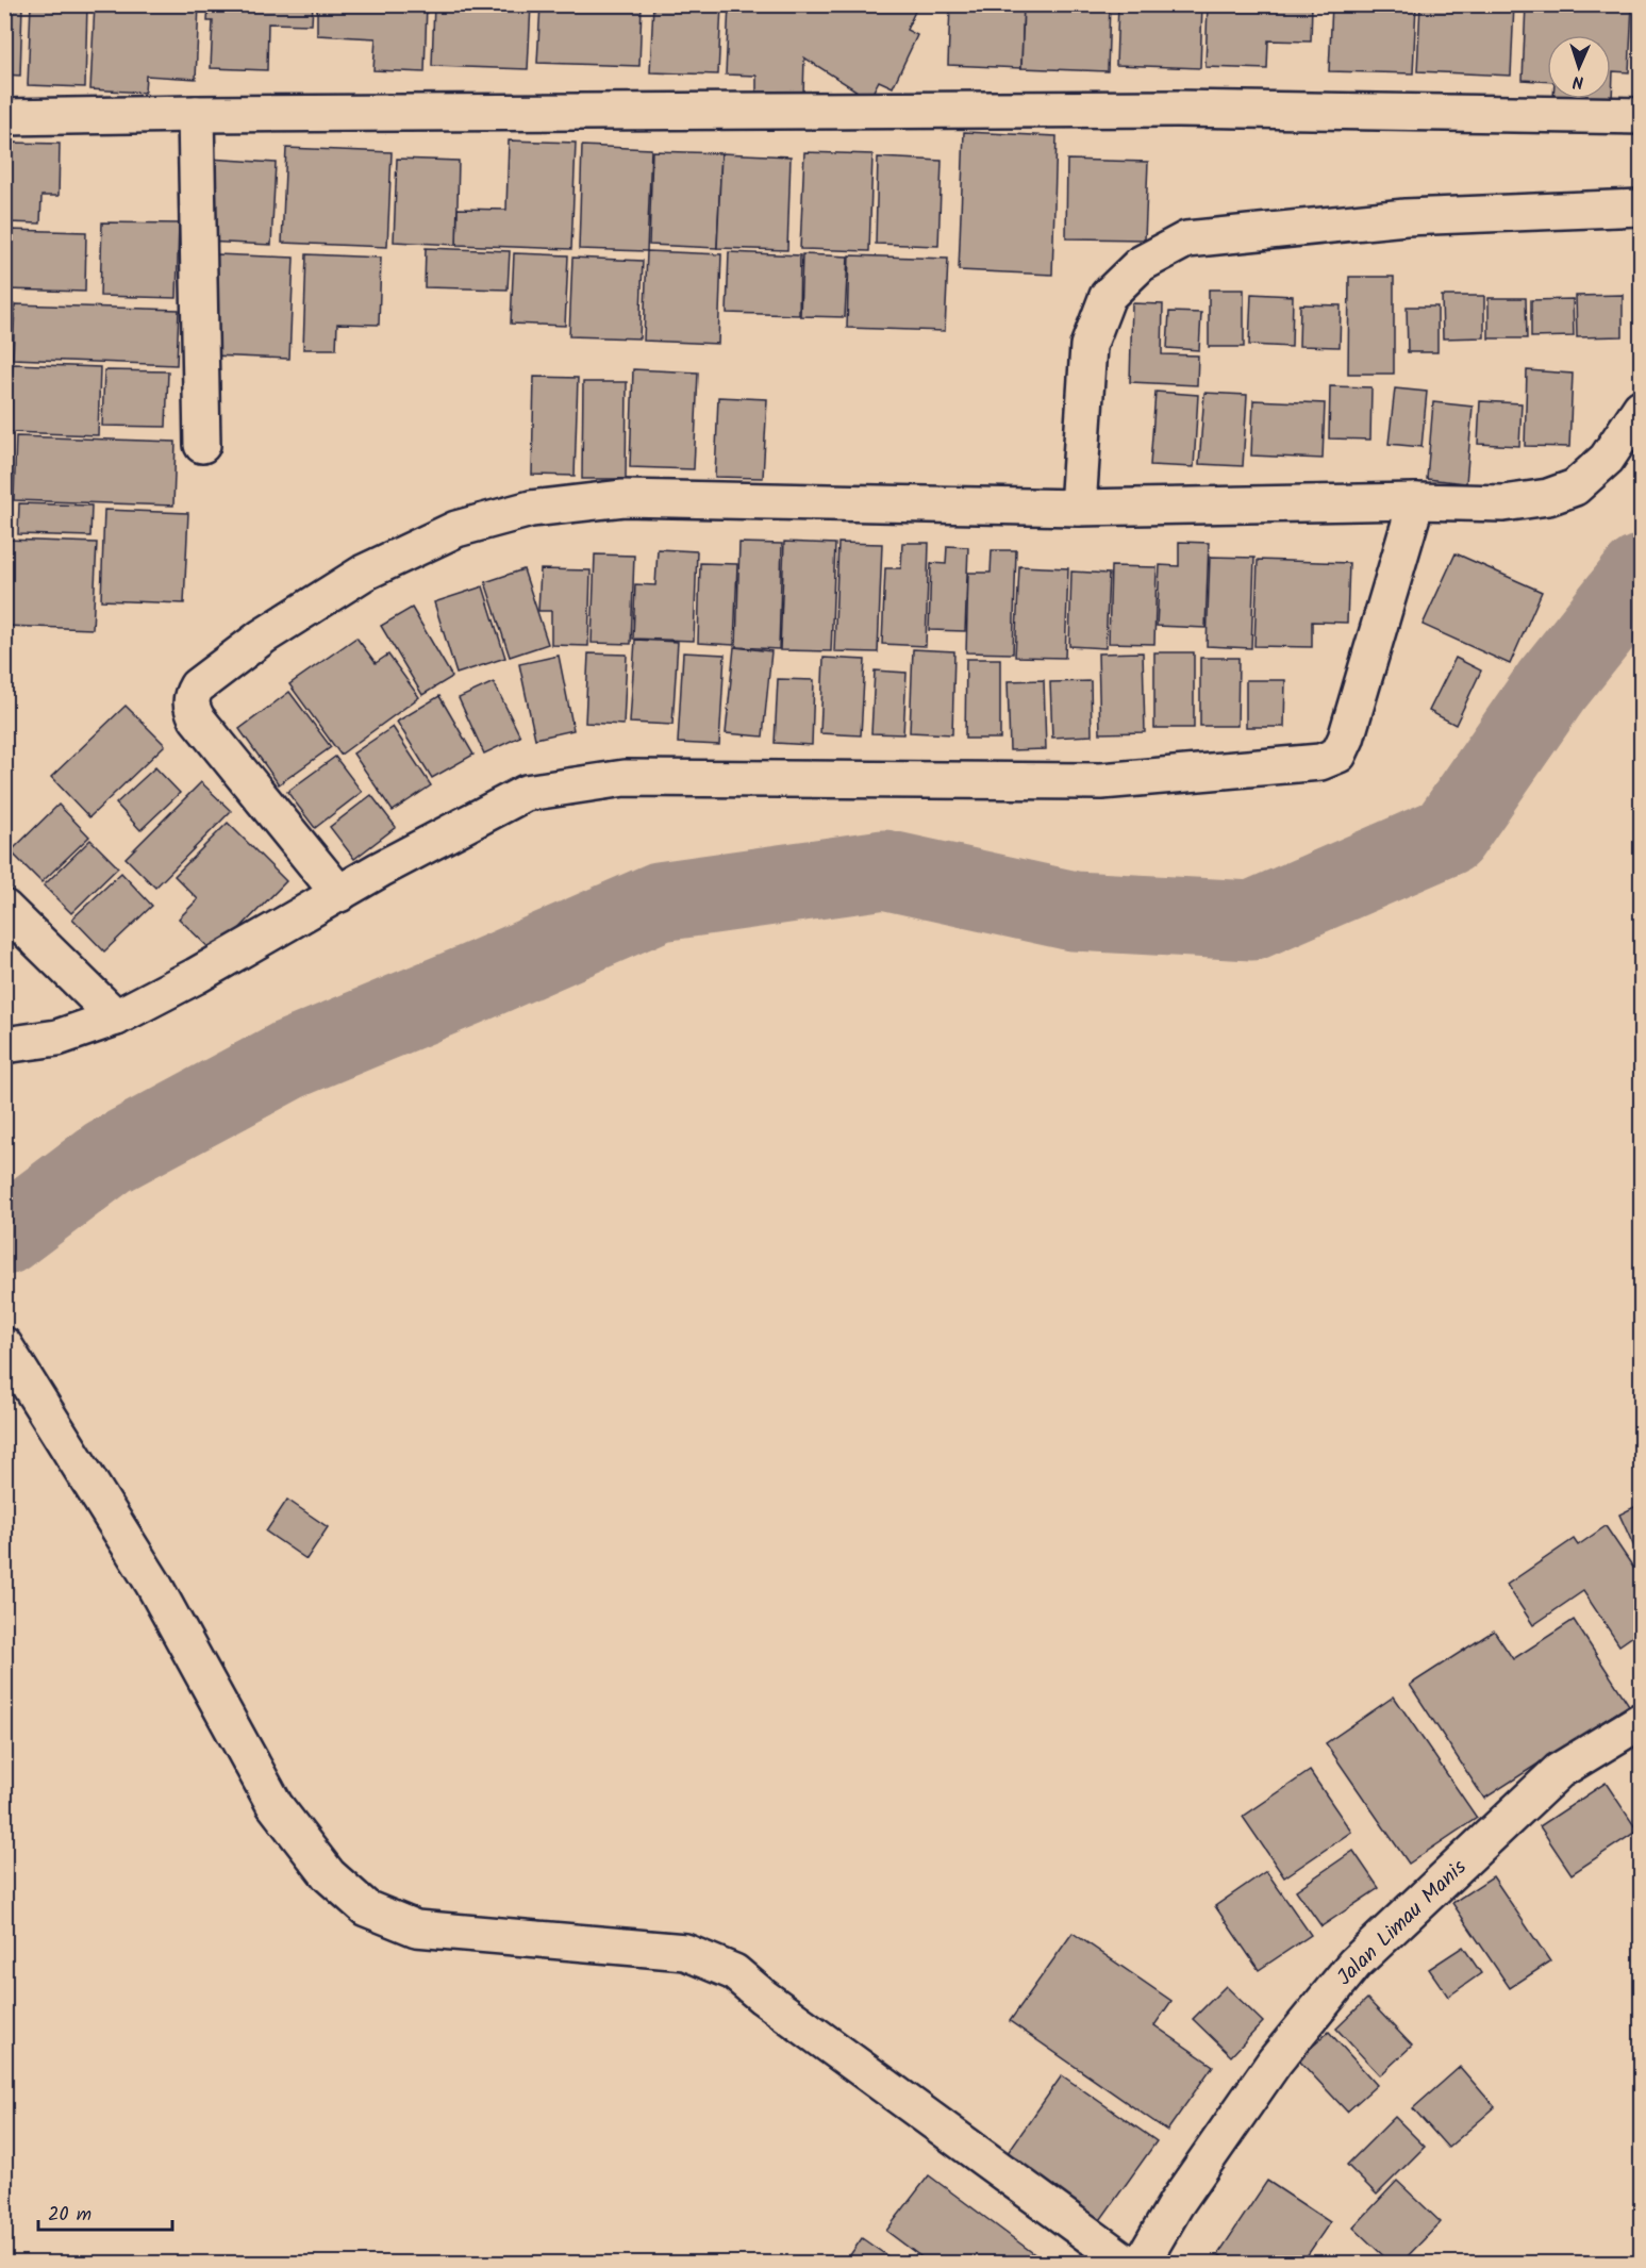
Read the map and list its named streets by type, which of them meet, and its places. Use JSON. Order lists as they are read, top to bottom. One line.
{"streets":{"street":["Jalan Limau Manis"]},"scale_bar":"20 m","north":"bottom"}
